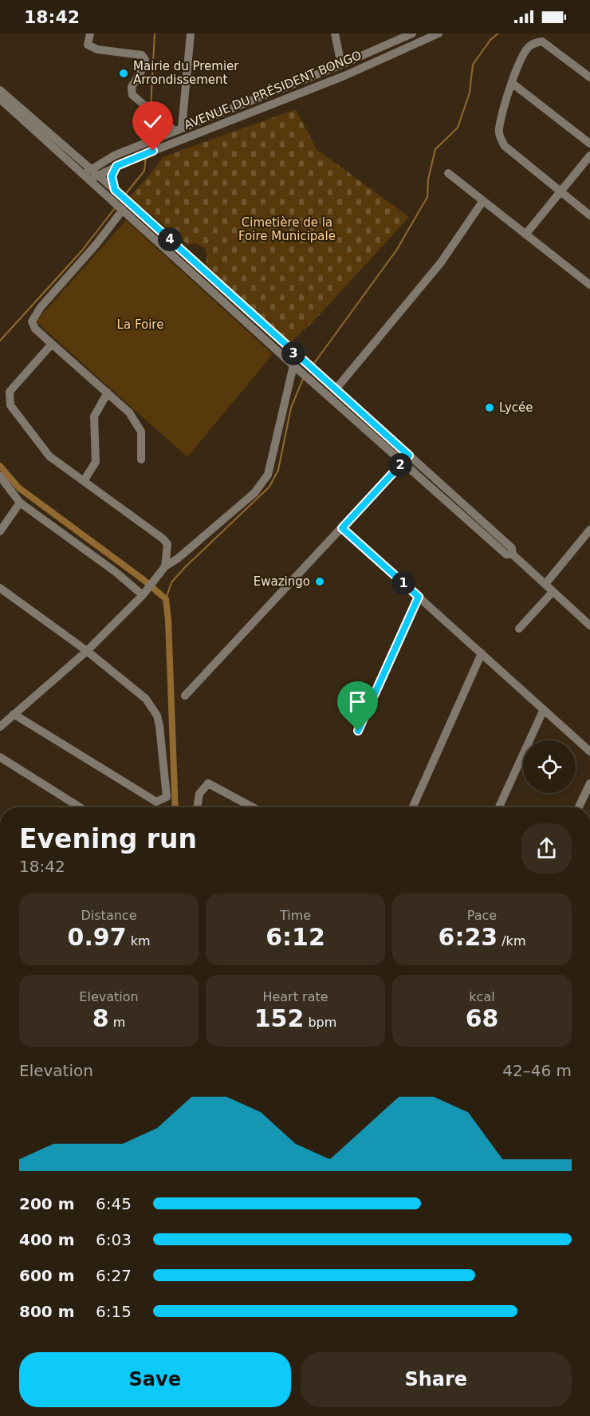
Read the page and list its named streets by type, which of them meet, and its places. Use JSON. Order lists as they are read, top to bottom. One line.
{"streets":{"street":["AVENUE DU PRÉSIDENT BONGO"]},"parks":["Cimetière de la Foire Municipale","La Foire"],"places":["Mairie du Premier Arrondissement","Lycée","Ewazingo"],"page":{"status":"18:42","pins":["4","3","2","1"],"heading":["Evening run","18:42"],"stats":[["Distance","0.97 km"],["Time","6:12"],["Pace","6:23 /km"],["Elevation","8 m"],["Heart rate","152 bpm"],["kcal","68"]],"chart":["Elevation","42–46 m"],"list":[{"name":"200 m","note":"6:45"},{"name":"400 m","note":"6:03"},{"name":"600 m","note":"6:27"},{"name":"800 m","note":"6:15"}],"buttons":["Save","Share"]}}
